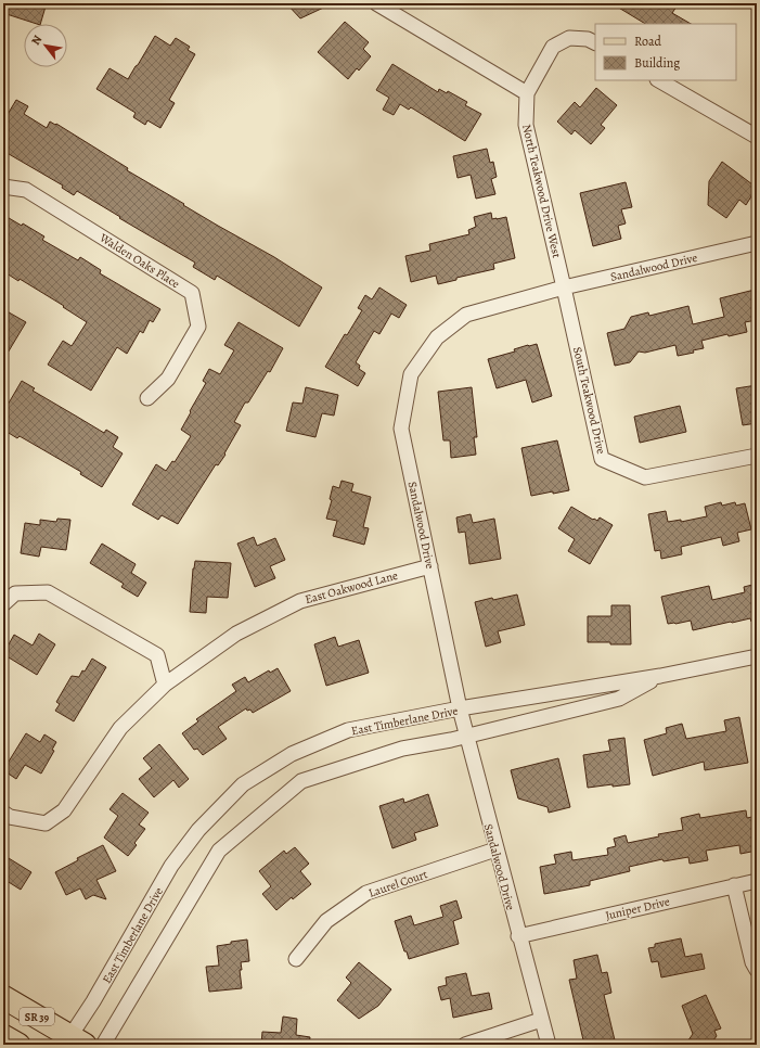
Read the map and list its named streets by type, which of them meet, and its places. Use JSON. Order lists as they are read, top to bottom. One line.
{"streets":{"main road":["SR 39"],"street":["North Teakwood Drive West","Walden Oaks Place","Sandalwood Drive","South Teakwood Drive","East Oakwood Lane","East Timberlane Drive","Laurel Court","Juniper Drive"]},"crossings":[["North Teakwood Drive West","Sandalwood Drive"],["North Teakwood Drive West","South Teakwood Drive"],["Sandalwood Drive","South Teakwood Drive"],["Sandalwood Drive","East Oakwood Lane"],["Sandalwood Drive","East Timberlane Drive"],["Sandalwood Drive","Laurel Court"],["Sandalwood Drive","Juniper Drive"],["East Timberlane Drive","SR 39"]],"legend":["Road","Building"],"north":"top left"}
